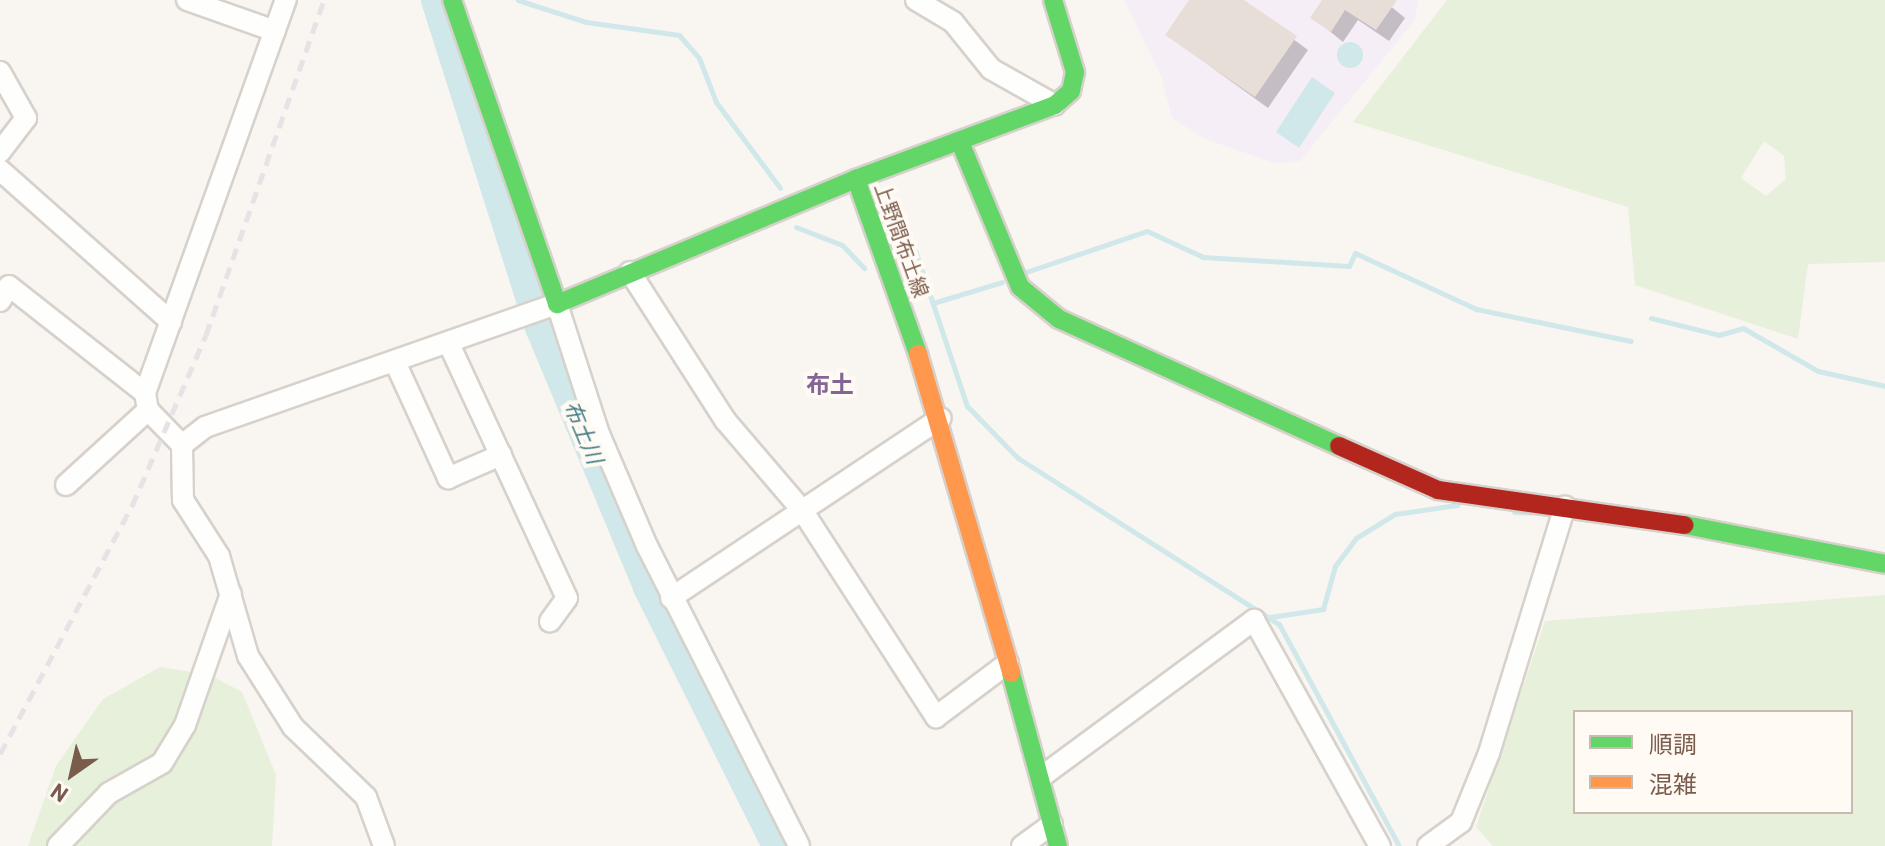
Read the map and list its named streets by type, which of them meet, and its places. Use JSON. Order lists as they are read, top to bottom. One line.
{"streets":{"street":["上野間布土線"]},"districts":["布土"],"water":["布土川"],"legend":["順調","混雑"],"north":"bottom left"}
